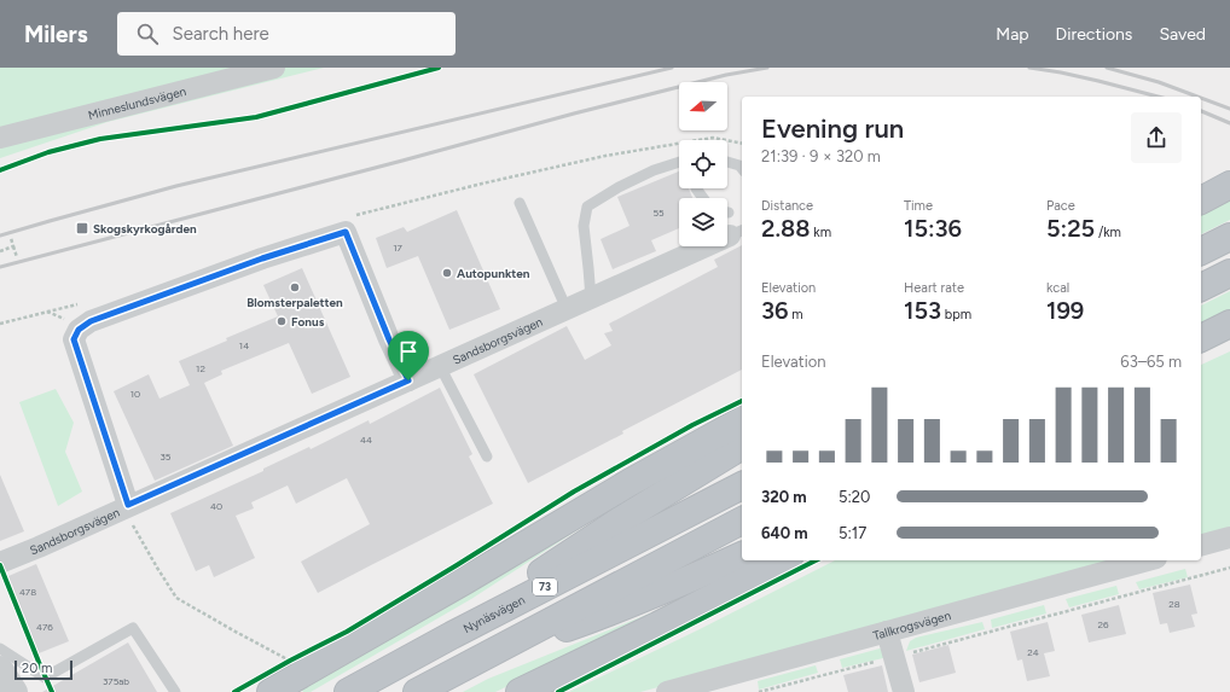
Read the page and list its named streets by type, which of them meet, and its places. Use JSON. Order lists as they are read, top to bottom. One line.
{"streets":{"highway":["73","Nynäsvägen"],"street":["Minneslundsvägen","Sandsborgsvägen","Tallkrogsvägen"]},"places":{"transit":["Skogskyrkogården"],"other":["Autopunkten","Blomsterpaletten","Fonus"]},"house_numbers":["55","17","14","12","10","44","35","40","478","28","26","476","24","375ab"],"scale_bar":"20 m","north":"left","page":{"header":"Milers","search":"Search here","nav":["Map","Directions","Saved"],"heading":["Evening run","21:39 · 9 × 320 m"],"stats":[["Distance","2.88 km"],["Time","15:36"],["Pace","5:25 /km"],["Elevation","36 m"],["Heart rate","153 bpm"],["kcal","199"]],"chart":["Elevation","63–65 m"],"list":[{"name":"320 m","note":"5:20"},{"name":"640 m","note":"5:17"}],"scale":"20 m"}}
